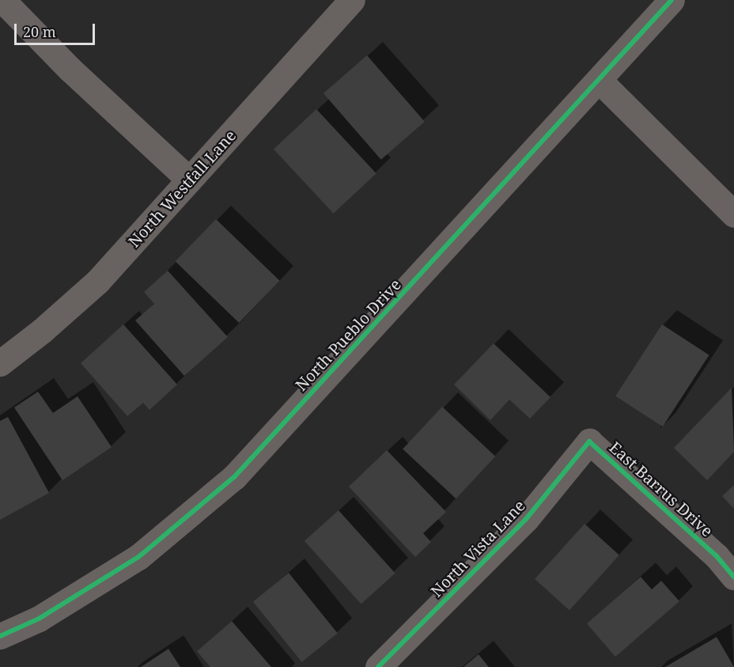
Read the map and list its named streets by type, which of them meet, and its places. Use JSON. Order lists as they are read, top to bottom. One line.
{"streets":{"street":["North Westfall Lane","North Pueblo Drive","East Barrus Drive","North Vista Lane"]},"crossings":[["East Barrus Drive","North Vista Lane"]],"scale_bar":"20 m"}
